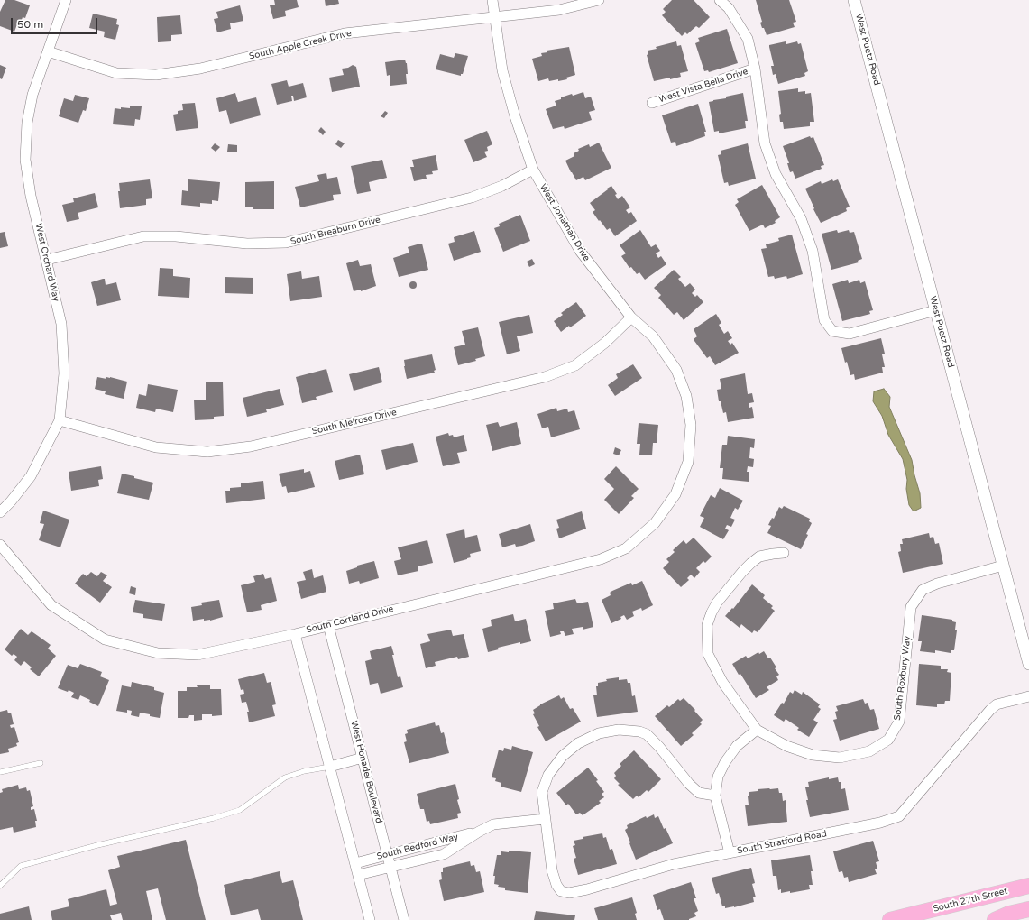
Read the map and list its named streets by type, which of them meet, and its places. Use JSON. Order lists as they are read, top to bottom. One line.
{"streets":{"main road":["South 27th Street"],"street":["South Apple Creek Drive","West Puetz Road","West Vista Bella Drive","West Jonathan Drive","South Breaburn Drive","West Orchard Way","South Melrose Drive","South Cortland Drive","South Roxbury Way","West Honadel Boulevard","South Stratford Road","South Bedford Way"]},"crossings":[["South Apple Creek Drive","West Jonathan Drive"],["South Apple Creek Drive","West Orchard Way"],["West Puetz Road","West Vista Bella Drive"],["West Puetz Road","South Roxbury Way"],["West Jonathan Drive","South Breaburn Drive"],["West Jonathan Drive","South Melrose Drive"],["West Jonathan Drive","South Cortland Drive"],["South Breaburn Drive","West Orchard Way"],["West Orchard Way","South Melrose Drive"],["South Cortland Drive","West Honadel Boulevard"],["West Honadel Boulevard","South Bedford Way"],["South Stratford Road","South Bedford Way"]],"scale_bar":"50 m"}
